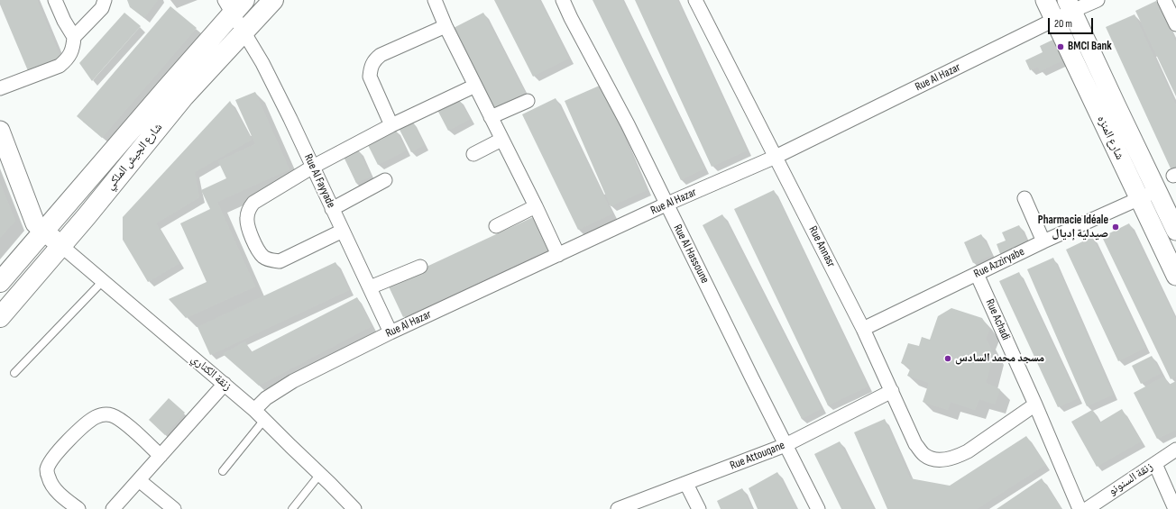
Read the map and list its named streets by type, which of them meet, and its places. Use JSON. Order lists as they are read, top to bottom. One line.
{"streets":{"main road":["شارع الجيش الملكي"],"street":["Rue Al Hazar","شارع المنزه","Rue Al Fayyade","Rue Annasr","Rue Al Hassoune","Rue Azziryabe","Rue Achadi","زنقة الكناري","Rue Attouqane","زنقة السنونو"]},"crossings":[["Rue Al Hazar","شارع المنزه"],["Rue Al Hazar","Rue Al Fayyade"],["Rue Al Hazar","Rue Annasr"],["Rue Al Hazar","Rue Al Hassoune"],["Rue Al Hazar","زنقة الكناري"],["شارع المنزه","Rue Azziryabe"],["شارع الجيش الملكي","Rue Al Fayyade"],["شارع الجيش الملكي","زنقة الكناري"],["Rue Annasr","Rue Azziryabe"],["Rue Annasr","Rue Achadi"],["Rue Annasr","Rue Attouqane"],["Rue Al Hassoune","Rue Attouqane"],["Rue Azziryabe","Rue Achadi"]],"places":["BMCI Bank","Pharmacie Idéale صيدلية إديال","مسجد محمد السادس"],"scale_bar":"20 m"}
